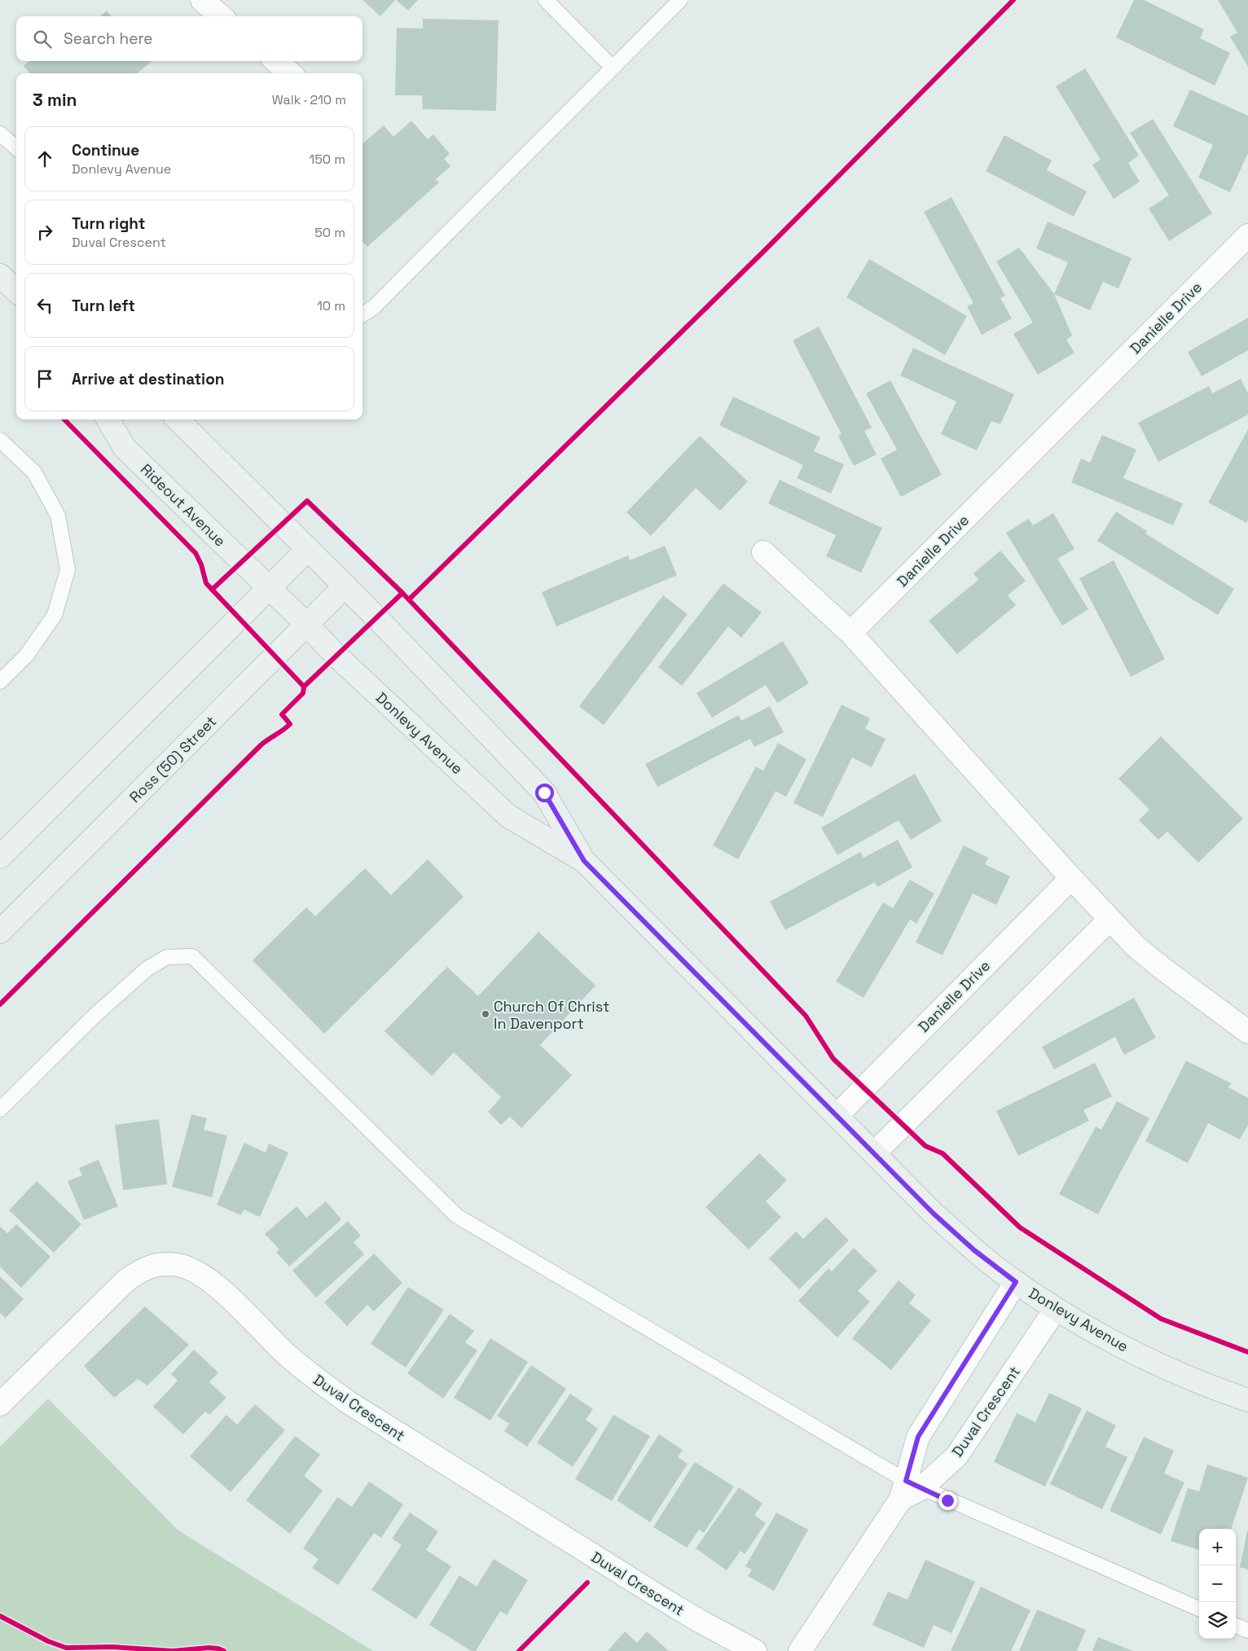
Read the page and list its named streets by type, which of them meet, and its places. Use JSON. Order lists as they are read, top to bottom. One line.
{"streets":{"street":["Danielle Drive","Rideout Avenue","Donlevy Avenue","Ross (50) Street","Duval Crescent"]},"crossings":[["Danielle Drive","Donlevy Avenue"],["Rideout Avenue","Donlevy Avenue"],["Donlevy Avenue","Ross (50) Street"],["Donlevy Avenue","Duval Crescent"]],"places":["Church Of Christ In Davenport"],"page":{"search":"Search here","heading":["3 min","Walk · 210 m"],"list":[["Continue","Donlevy Avenue","150 m"],["Turn right","Duval Crescent","50 m"],["Turn left","10 m"],"Arrive at destination"],"map_buttons":["+","−"]}}
